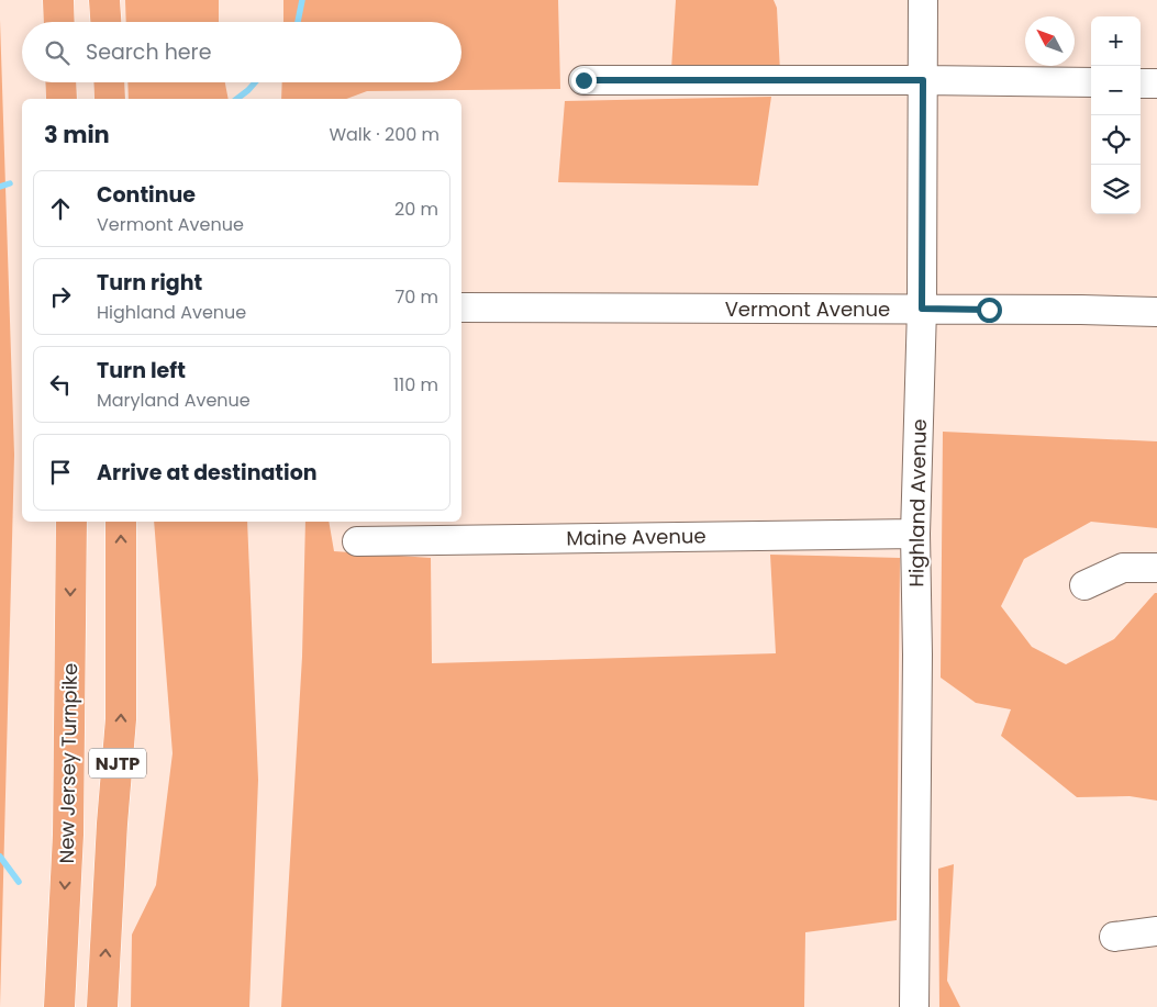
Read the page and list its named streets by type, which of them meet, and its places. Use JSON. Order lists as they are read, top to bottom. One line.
{"streets":{"highway":["New Jersey Turnpike","NJTP"],"street":["Vermont Avenue","Highland Avenue","Maine Avenue"]},"crossings":[["Vermont Avenue","Highland Avenue"],["Highland Avenue","Maine Avenue"]],"north":"top left","page":{"map_buttons":["+","−"],"search":"Search here","heading":["3 min","Walk · 200 m"],"list":[["Continue","Vermont Avenue","20 m"],["Turn right","Highland Avenue","70 m"],["Turn left","Maryland Avenue","110 m"],"Arrive at destination"]}}
